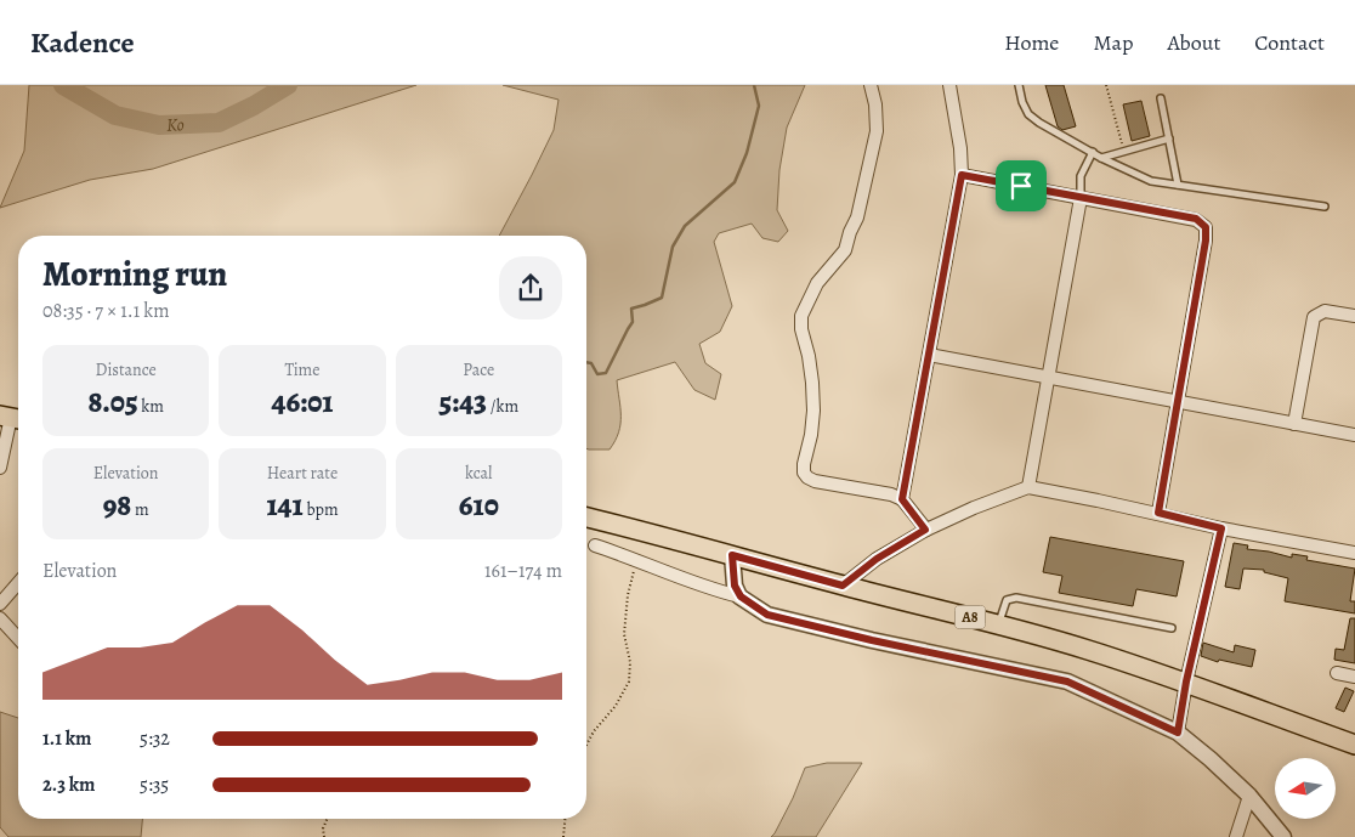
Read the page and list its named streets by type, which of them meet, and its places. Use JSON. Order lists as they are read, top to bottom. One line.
{"streets":{"main road":["A8"]},"water":["Ko"],"north":"left","page":{"header":"Kadence","nav":["Home","Map","About","Contact"],"heading":["Morning run","08:35 · 7 × 1.1 km"],"stats":[["Distance","8.05 km"],["Time","46:01"],["Pace","5:43 /km"],["Elevation","98 m"],["Heart rate","141 bpm"],["kcal","610"]],"chart":["Elevation","161–174 m"],"list":[{"name":"1.1 km","note":"5:32"},{"name":"2.3 km","note":"5:35"}]}}
